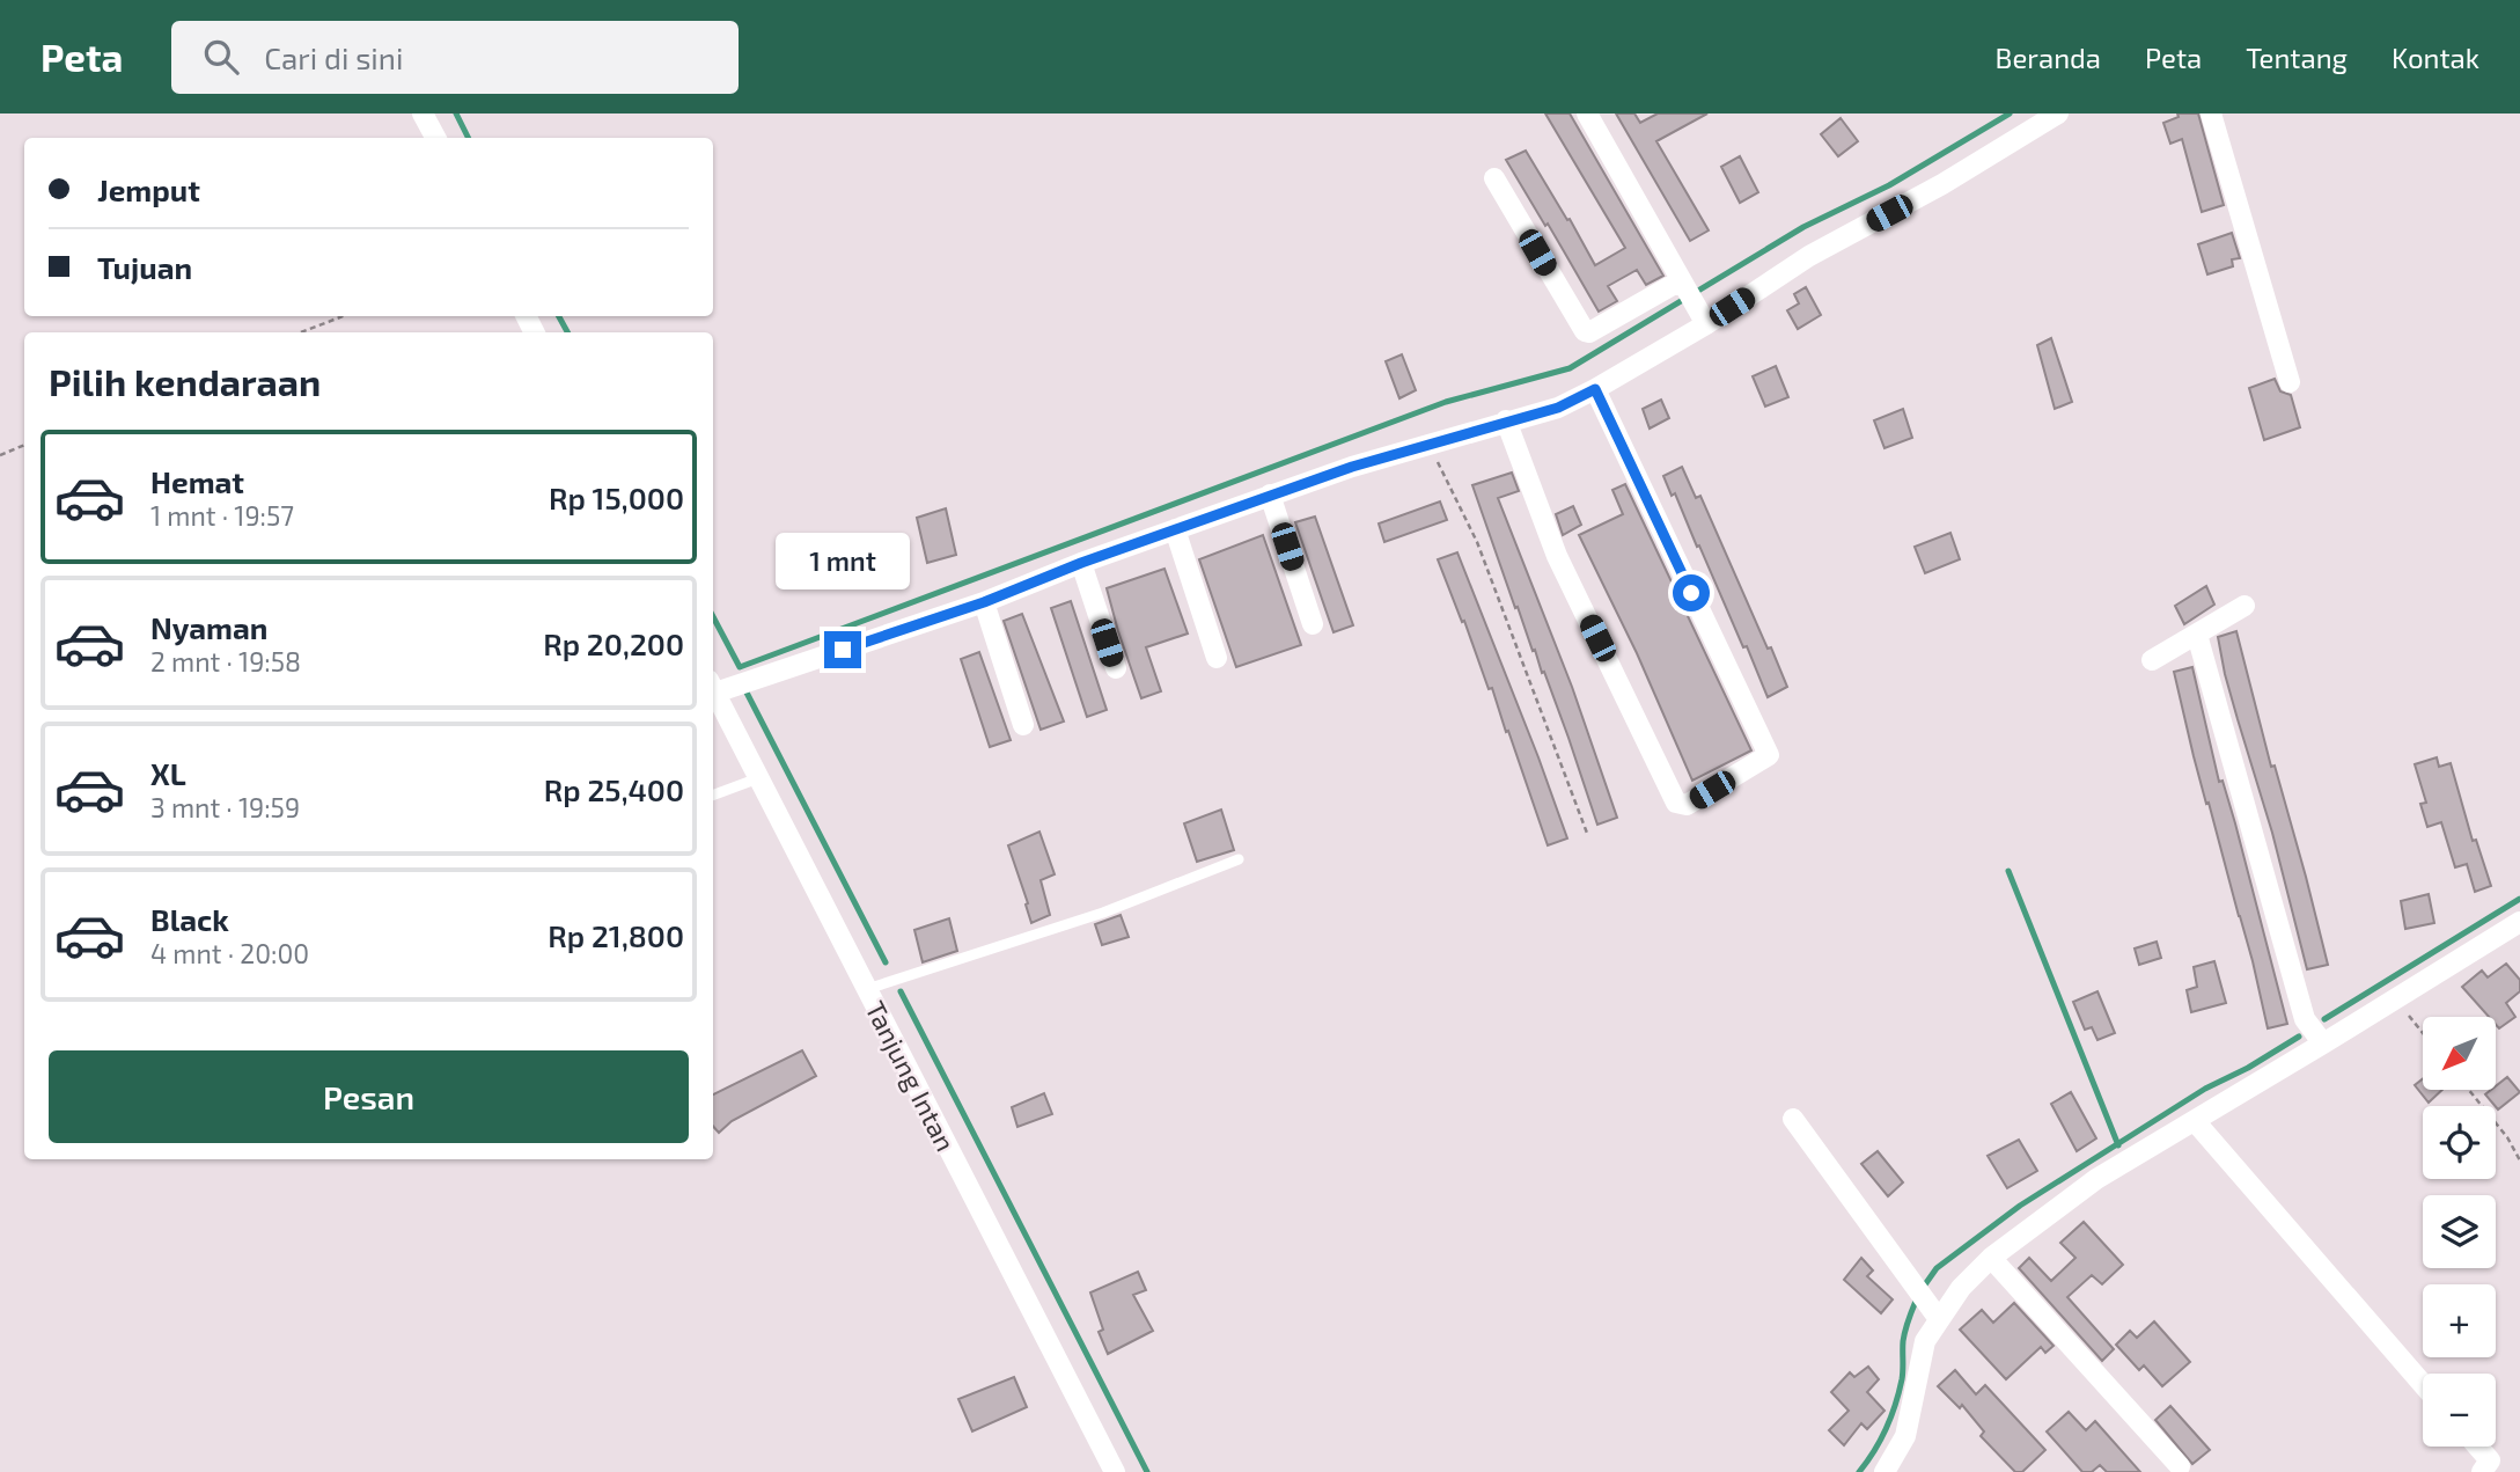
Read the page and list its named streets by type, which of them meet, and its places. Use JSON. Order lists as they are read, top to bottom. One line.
{"streets":{"street":["Tanjung Intan"]},"north":"bottom left","page":{"header":"Peta","search":"Cari di sini","nav":["Beranda","Peta","Tentang","Kontak"],"banner":["Jemput","Tujuan"],"heading":"Pilih kendaraan","list":[{"name":"Hemat","note":"1 mnt · 19:57","value":"Rp 15,000"},{"name":"Nyaman","note":"2 mnt · 19:58","value":"Rp 20,200"},{"name":"XL","note":"3 mnt · 19:59","value":"Rp 25,400"},{"name":"Black","note":"4 mnt · 20:00","value":"Rp 21,800"}],"bubble":"1 mnt","map_buttons":["+","−"],"buttons":"Pesan"}}
